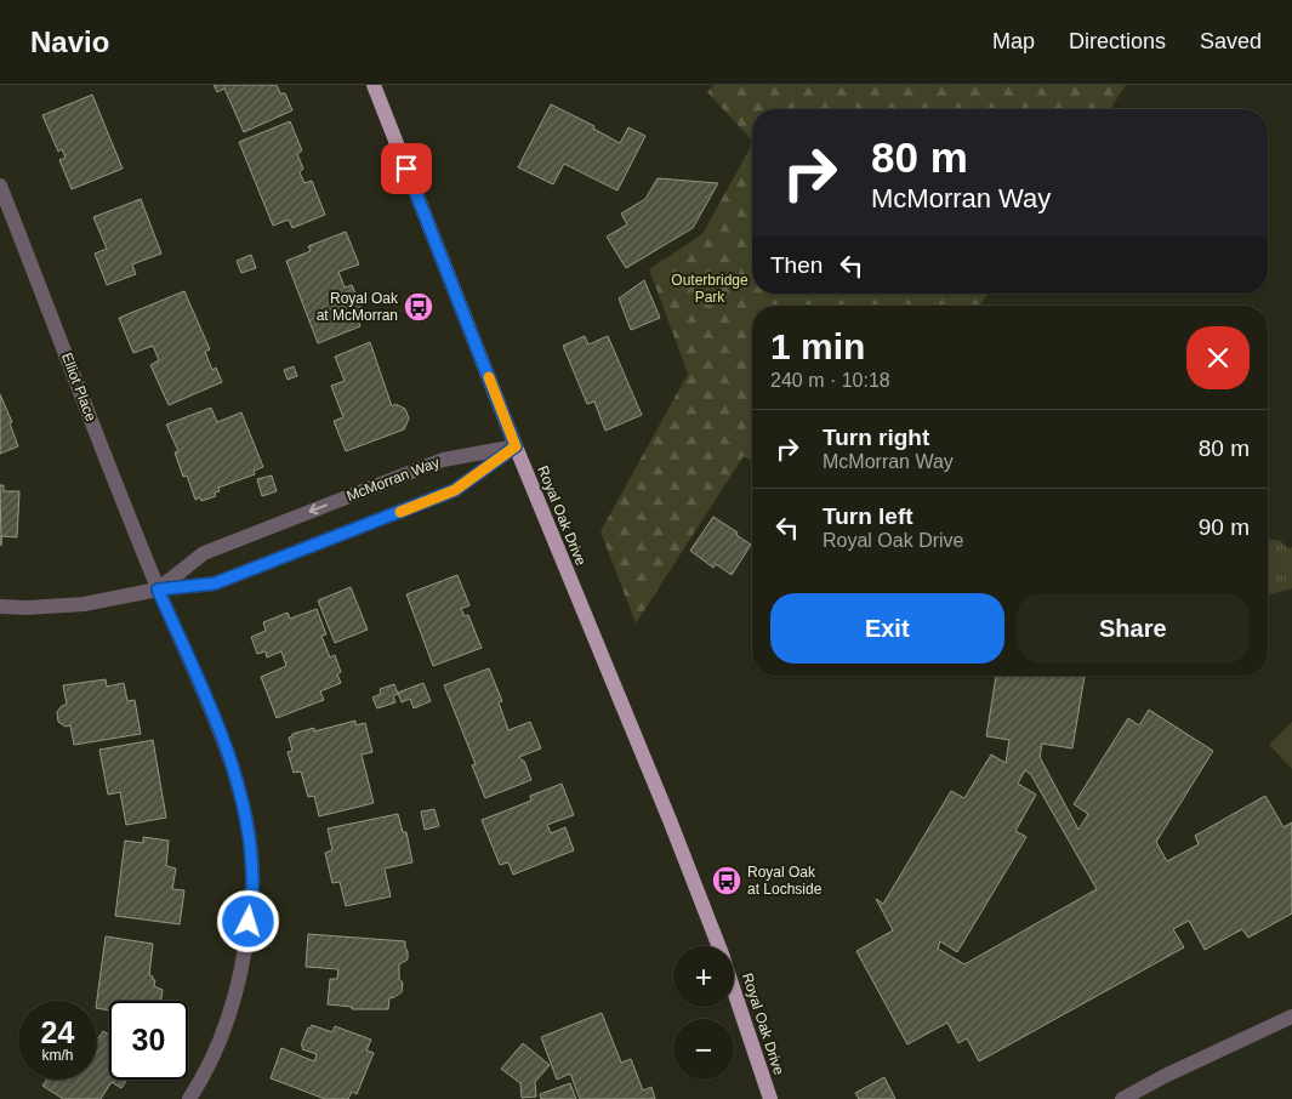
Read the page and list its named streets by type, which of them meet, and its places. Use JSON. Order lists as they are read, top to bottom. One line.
{"streets":{"main road":["Royal Oak Drive"],"street":["Elliot Place","McMorran Way"]},"crossings":[["Elliot Place","McMorran Way"],["McMorran Way","Royal Oak Drive"]],"parks":["Outerbridge Park"],"places":{"bus stop":["Royal Oak at McMorran","Royal Oak at Lochside"]},"page":{"header":"Navio","nav":["Map","Directions","Saved"],"turn":["80 m","McMorran Way"],"then":"Then","heading":["1 min","240 m · 10:18"],"list":[{"name":"Turn right","note":"McMorran Way","value":"80 m"},{"name":"Turn left","note":"Royal Oak Drive","value":"90 m"}],"buttons":["Exit","Share"],"map_buttons":["+","−"],"speed":"24 km/h","limit":"30"}}
